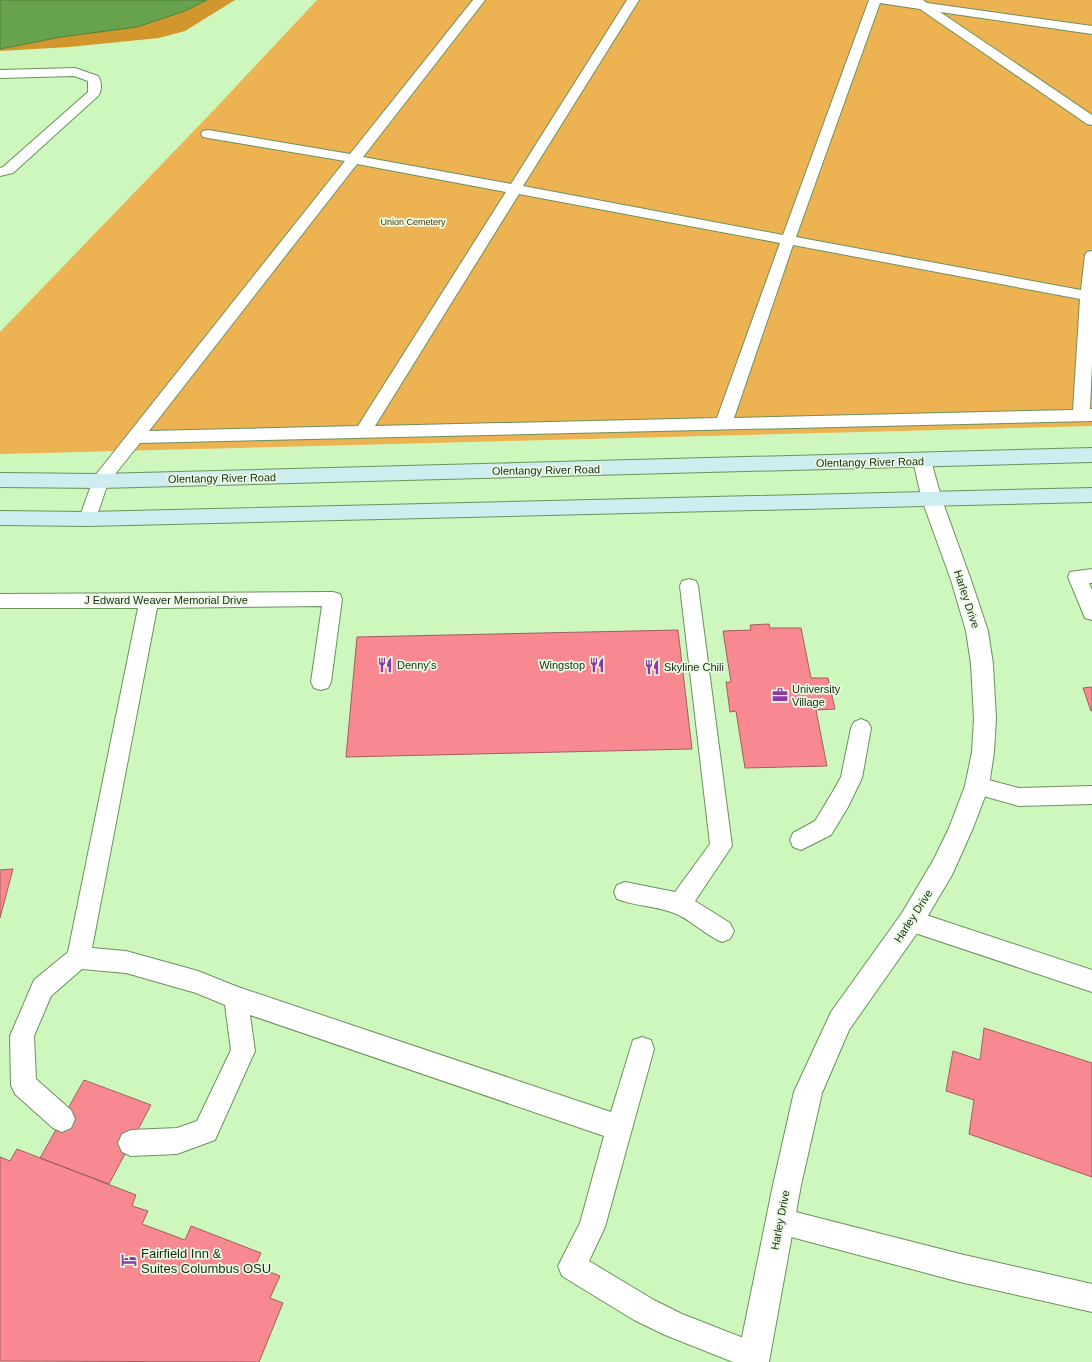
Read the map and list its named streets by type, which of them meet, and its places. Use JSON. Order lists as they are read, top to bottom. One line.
{"streets":{"main road":["Olentangy River Road"],"street":["Harley Drive"],"lane":["J Edward Weaver Memorial Drive"]},"crossings":[["Olentangy River Road","Harley Drive"]],"parks":["Union Cemetery"],"places":{"restaurant":["Denny's","Wingstop","Skyline Chili"],"office":["University Village"],"hotel":["Fairfield Inn & Suites Columbus OSU"]}}
